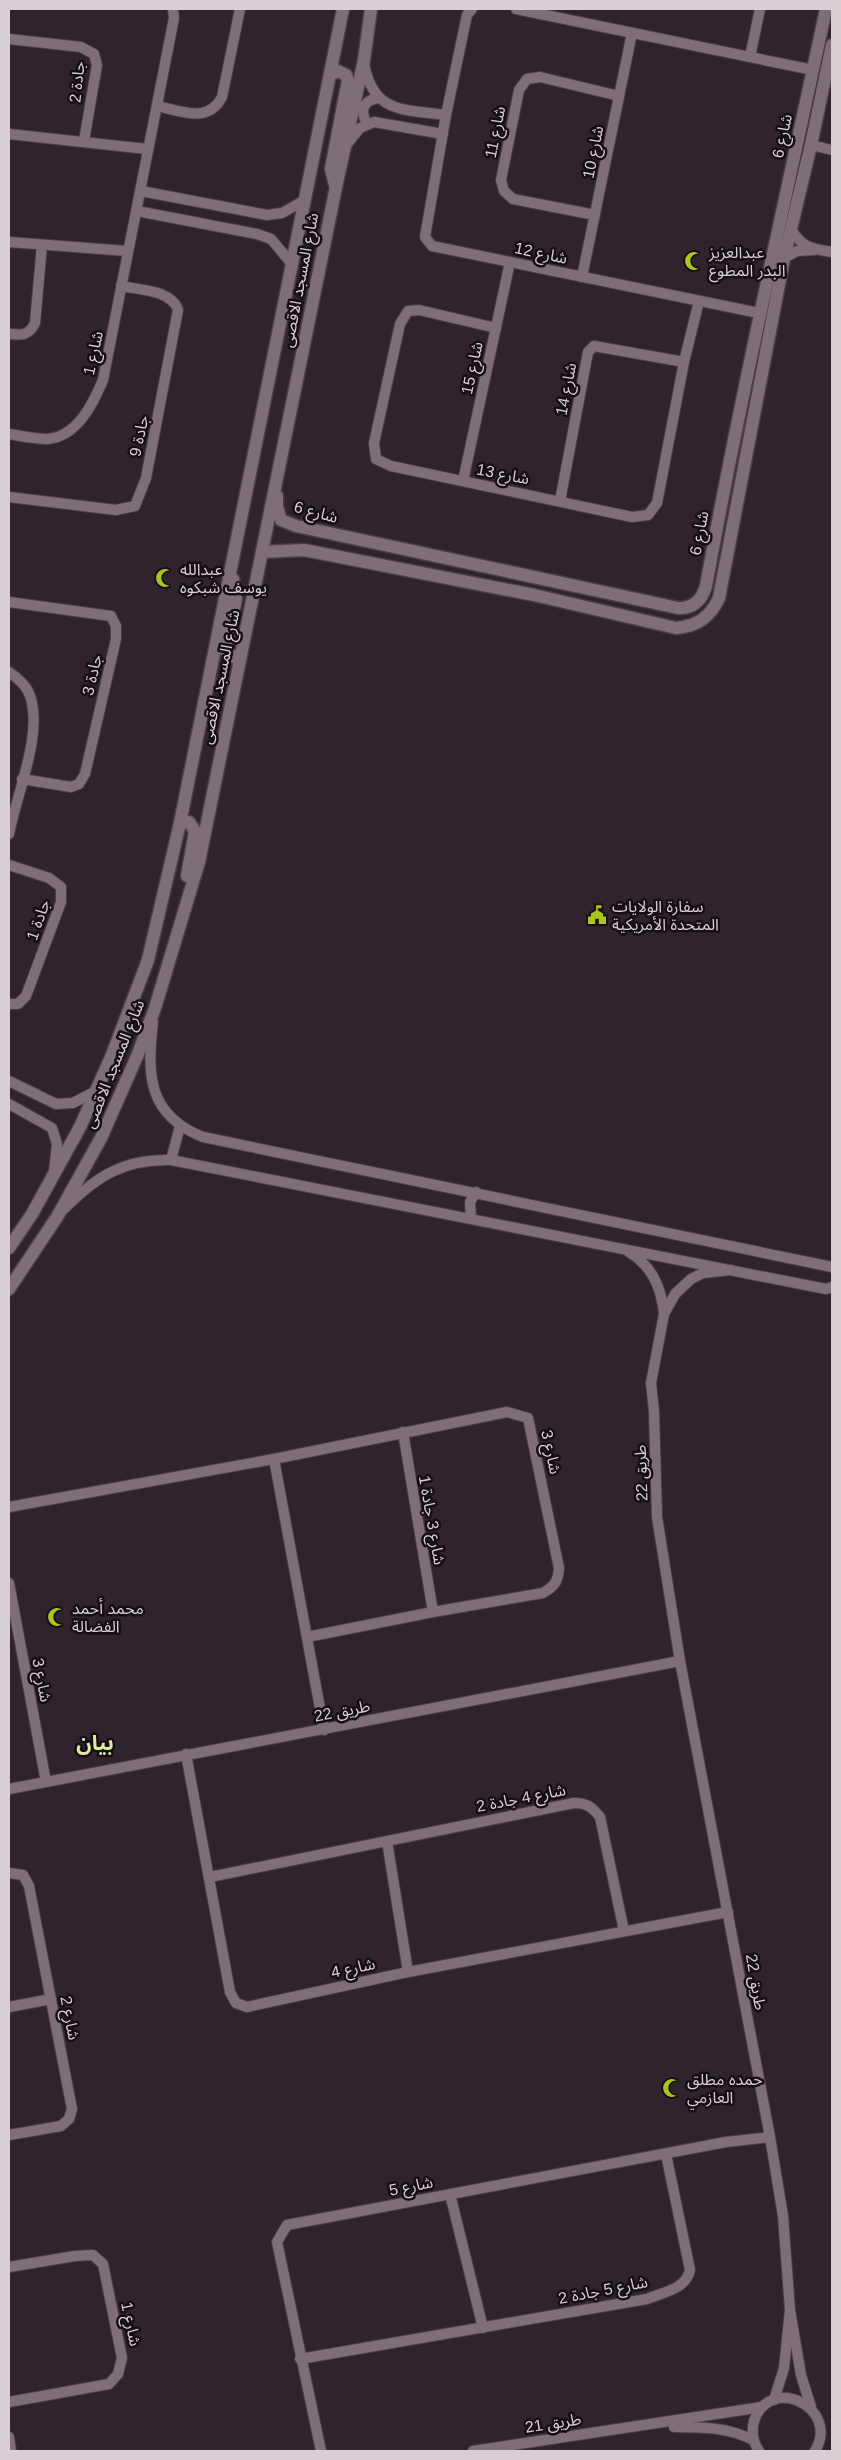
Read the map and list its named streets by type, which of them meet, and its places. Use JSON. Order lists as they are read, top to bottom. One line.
{"streets":{"main road":["شارع 6","شارع المسجد الاقصى"],"street":["جادة 2","شارع 11","شارع 10","شارع 12","شارع 1","شارع 15","شارع 14","جادة 9","شارع 13","جادة 3","جادة 1","شارع 3","طريق 22","شارع 3 جادة 1","شارع 4 جادة 2","شارع 4","شارع 2","شارع 5","شارع 5 جادة 2","طريق 21"]},"crossings":[["شارع 11","شارع 10"],["شارع 6","شارع 12"],["شارع 6","شارع المسجد الاقصى"],["شارع 10","شارع 12"],["شارع 12","شارع 15"],["شارع 12","شارع 13"],["شارع 1","جادة 9"],["شارع 15","شارع 13"],["شارع 14","شارع 13"],["شارع 3","طريق 22"],["شارع 3","شارع 3 جادة 1"],["طريق 22","شارع 4"],["طريق 22","شارع 5"],["شارع 4 جادة 2","شارع 4"],["شارع 5","شارع 5 جادة 2"]],"districts":["بيان"],"places":{"mosque":["عبدالعزيز البدر المطوع","عبدالله يوسف شبكوه","محمد أحمد الفضالة","حمده مطلق العازمي"],"public building":["سفارة الولايات المتحدة الأمريكية"]}}
